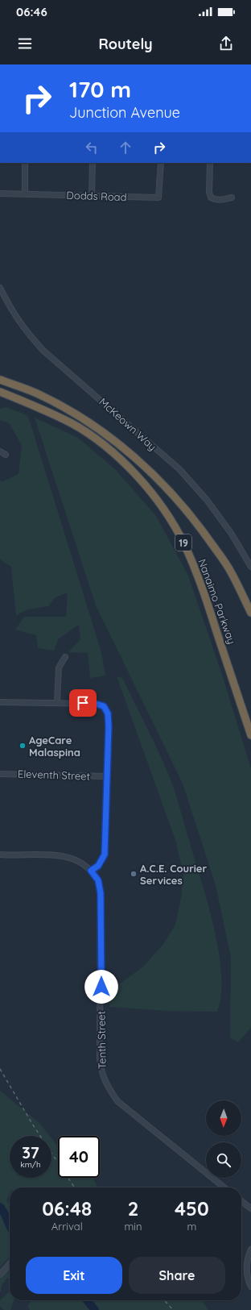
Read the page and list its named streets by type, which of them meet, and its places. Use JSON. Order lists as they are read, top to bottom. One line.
{"streets":{"highway":["19","Nanaimo Parkway"],"street":["Dodds Road","McKeown Way","Eleventh Street","Tenth Street"]},"places":["AgeCare Malaspina","A.C.E. Courier Services"],"north":"bottom","page":{"status":"06:46","header":"Routely","turn":["170 m","Junction Avenue"],"speed":"37 km/h","limit":"40","eta":["06:48","Arrival","2","min","450","m"],"buttons":["Exit","Share"]}}
